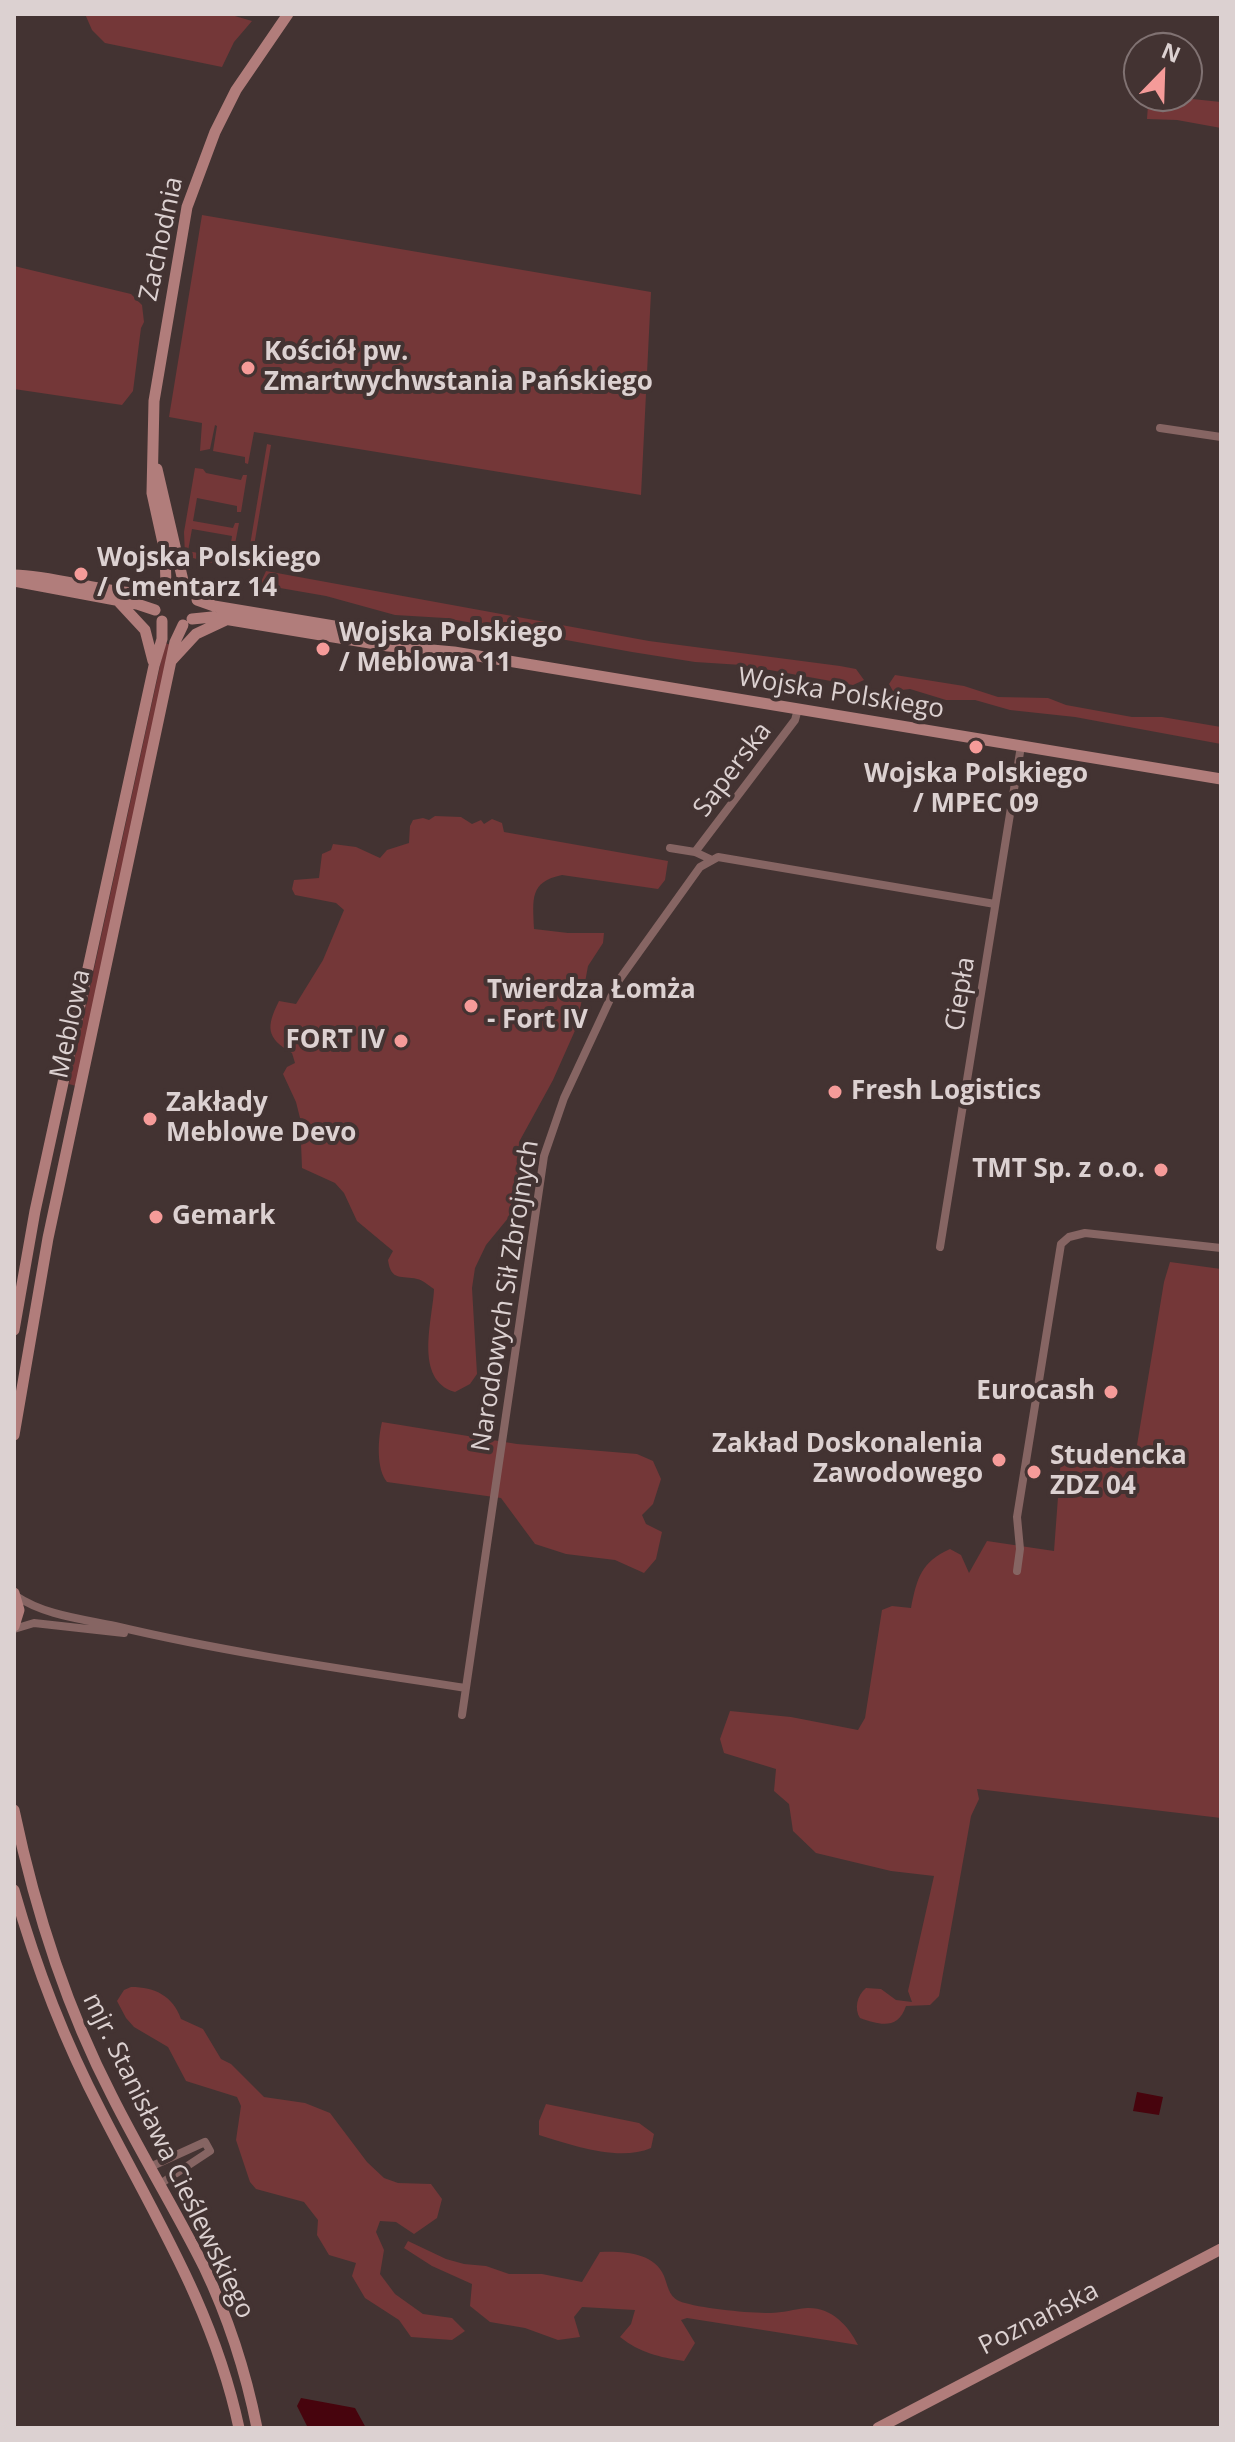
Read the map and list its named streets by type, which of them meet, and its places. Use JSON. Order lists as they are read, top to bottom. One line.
{"streets":{"main road":["Zachodnia","Wojska Polskiego","Meblowa","mjr. Stanisława Cieślewskiego","Poznańska"],"street":["Saperska","Ciepła","Narodowych Sił Zbrojnych"]},"crossings":[["Zachodnia","Wojska Polskiego"],["Zachodnia","Meblowa"],["Wojska Polskiego","Saperska"],["Wojska Polskiego","Ciepła"],["Wojska Polskiego","Meblowa"]],"places":["Kościół pw. Zmartwychwstania Pańskiego","Wojska Polskiego / Cmentarz 14","Wojska Polskiego / Meblowa 11","Wojska Polskiego / MPEC 09","Twierdza Łomża - Fort IV","FORT IV","Fresh Logistics","Zakłady Meblowe Devo","TMT Sp. z o.o.","Gemark","Eurocash","Zakład Doskonalenia Zawodowego","Studencka ZDZ 04"],"north":"top right"}
